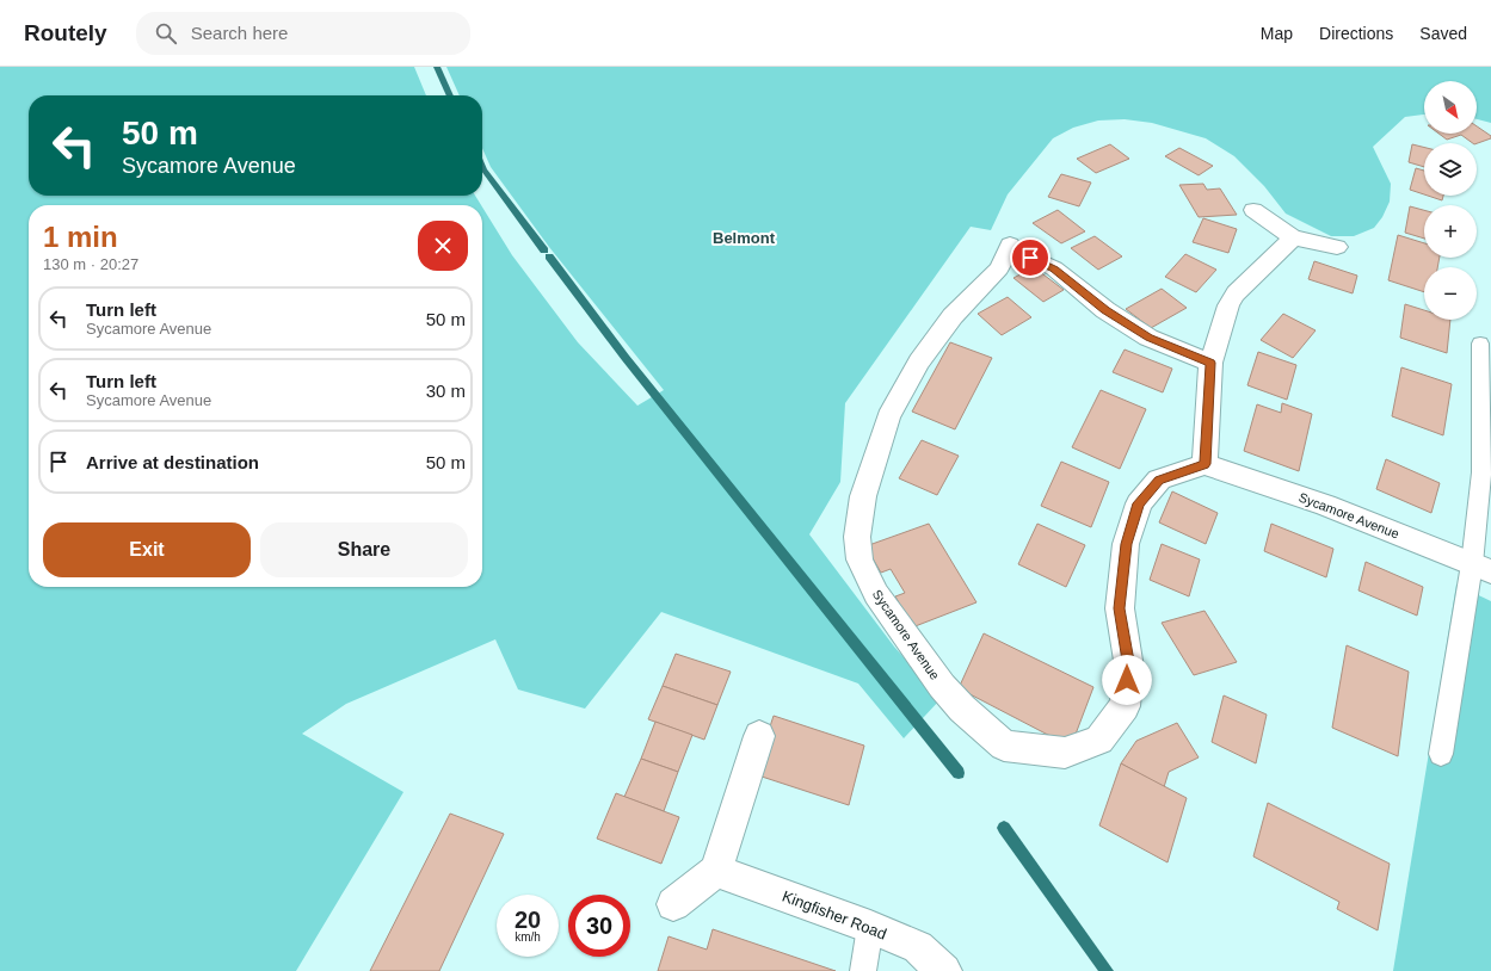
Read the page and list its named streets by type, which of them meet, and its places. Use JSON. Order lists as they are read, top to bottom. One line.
{"streets":{"street":["Sycamore Avenue","Kingfisher Road"]},"districts":["Belmont"],"north":"bottom right","page":{"header":"Routely","search":"Search here","nav":["Map","Directions","Saved"],"map_buttons":["+","−"],"turn":["50 m","Sycamore Avenue"],"heading":["1 min","130 m · 20:27"],"list":[{"name":"Turn left","note":"Sycamore Avenue","value":"50 m"},{"name":"Turn left","note":"Sycamore Avenue","value":"30 m"},{"name":"Arrive at destination","value":"50 m"}],"buttons":["Exit","Share"],"speed":"20 km/h","limit":"30"}}
